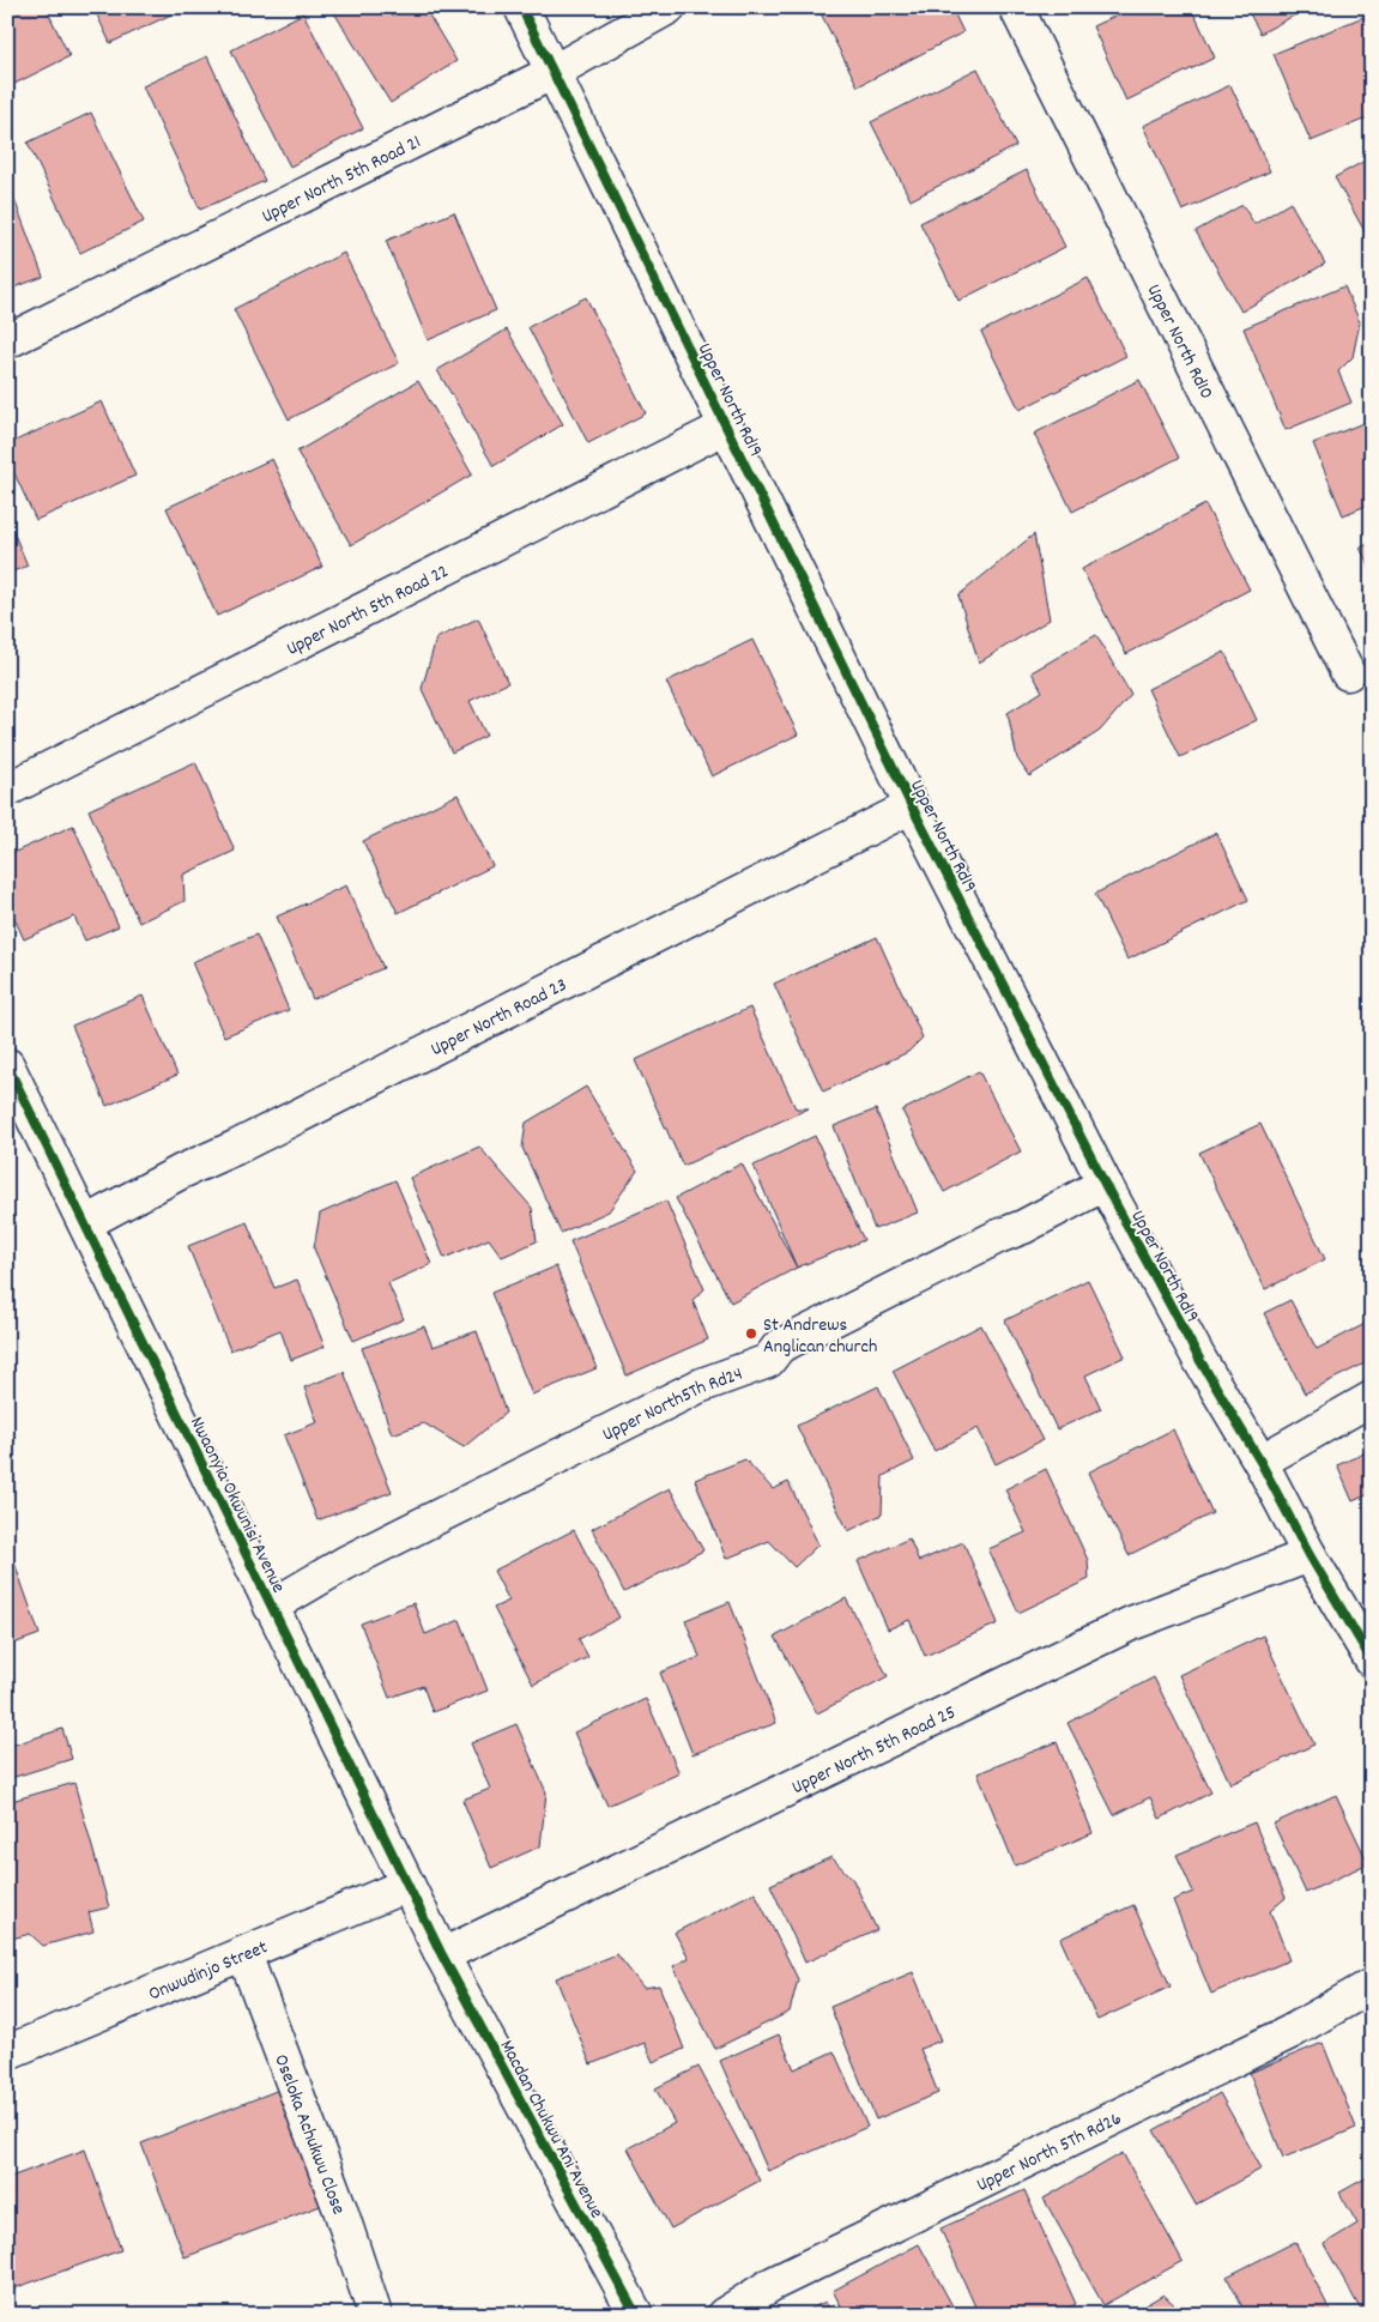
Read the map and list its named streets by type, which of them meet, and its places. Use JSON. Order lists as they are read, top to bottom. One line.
{"streets":{"street":["Upper North 5th Road 21","Upper North Rd10","Upper North Rd19","Upper North 5th Road 22","Upper North Road 23","Upper North5Th Rd24","Nwaonyia Okwunisi Avenue","Upper North 5th Road 25","Onwudinjo Street","Macdan Chukwu Ani Avenue","Oseloka Achukwu Close","Upper North 5Th Rd26"]},"crossings":[["Upper North 5th Road 21","Upper North Rd19"],["Upper North Rd19","Upper North 5th Road 22"],["Upper North Rd19","Upper North Road 23"],["Upper North Rd19","Upper North5Th Rd24"],["Upper North Rd19","Upper North 5th Road 25"],["Upper North Road 23","Nwaonyia Okwunisi Avenue"],["Upper North5Th Rd24","Nwaonyia Okwunisi Avenue"],["Nwaonyia Okwunisi Avenue","Upper North 5th Road 25"],["Nwaonyia Okwunisi Avenue","Onwudinjo Street"],["Nwaonyia Okwunisi Avenue","Macdan Chukwu Ani Avenue"],["Upper North 5th Road 25","Macdan Chukwu Ani Avenue"],["Onwudinjo Street","Oseloka Achukwu Close"]],"places":["St Andrews Anglican church"]}
